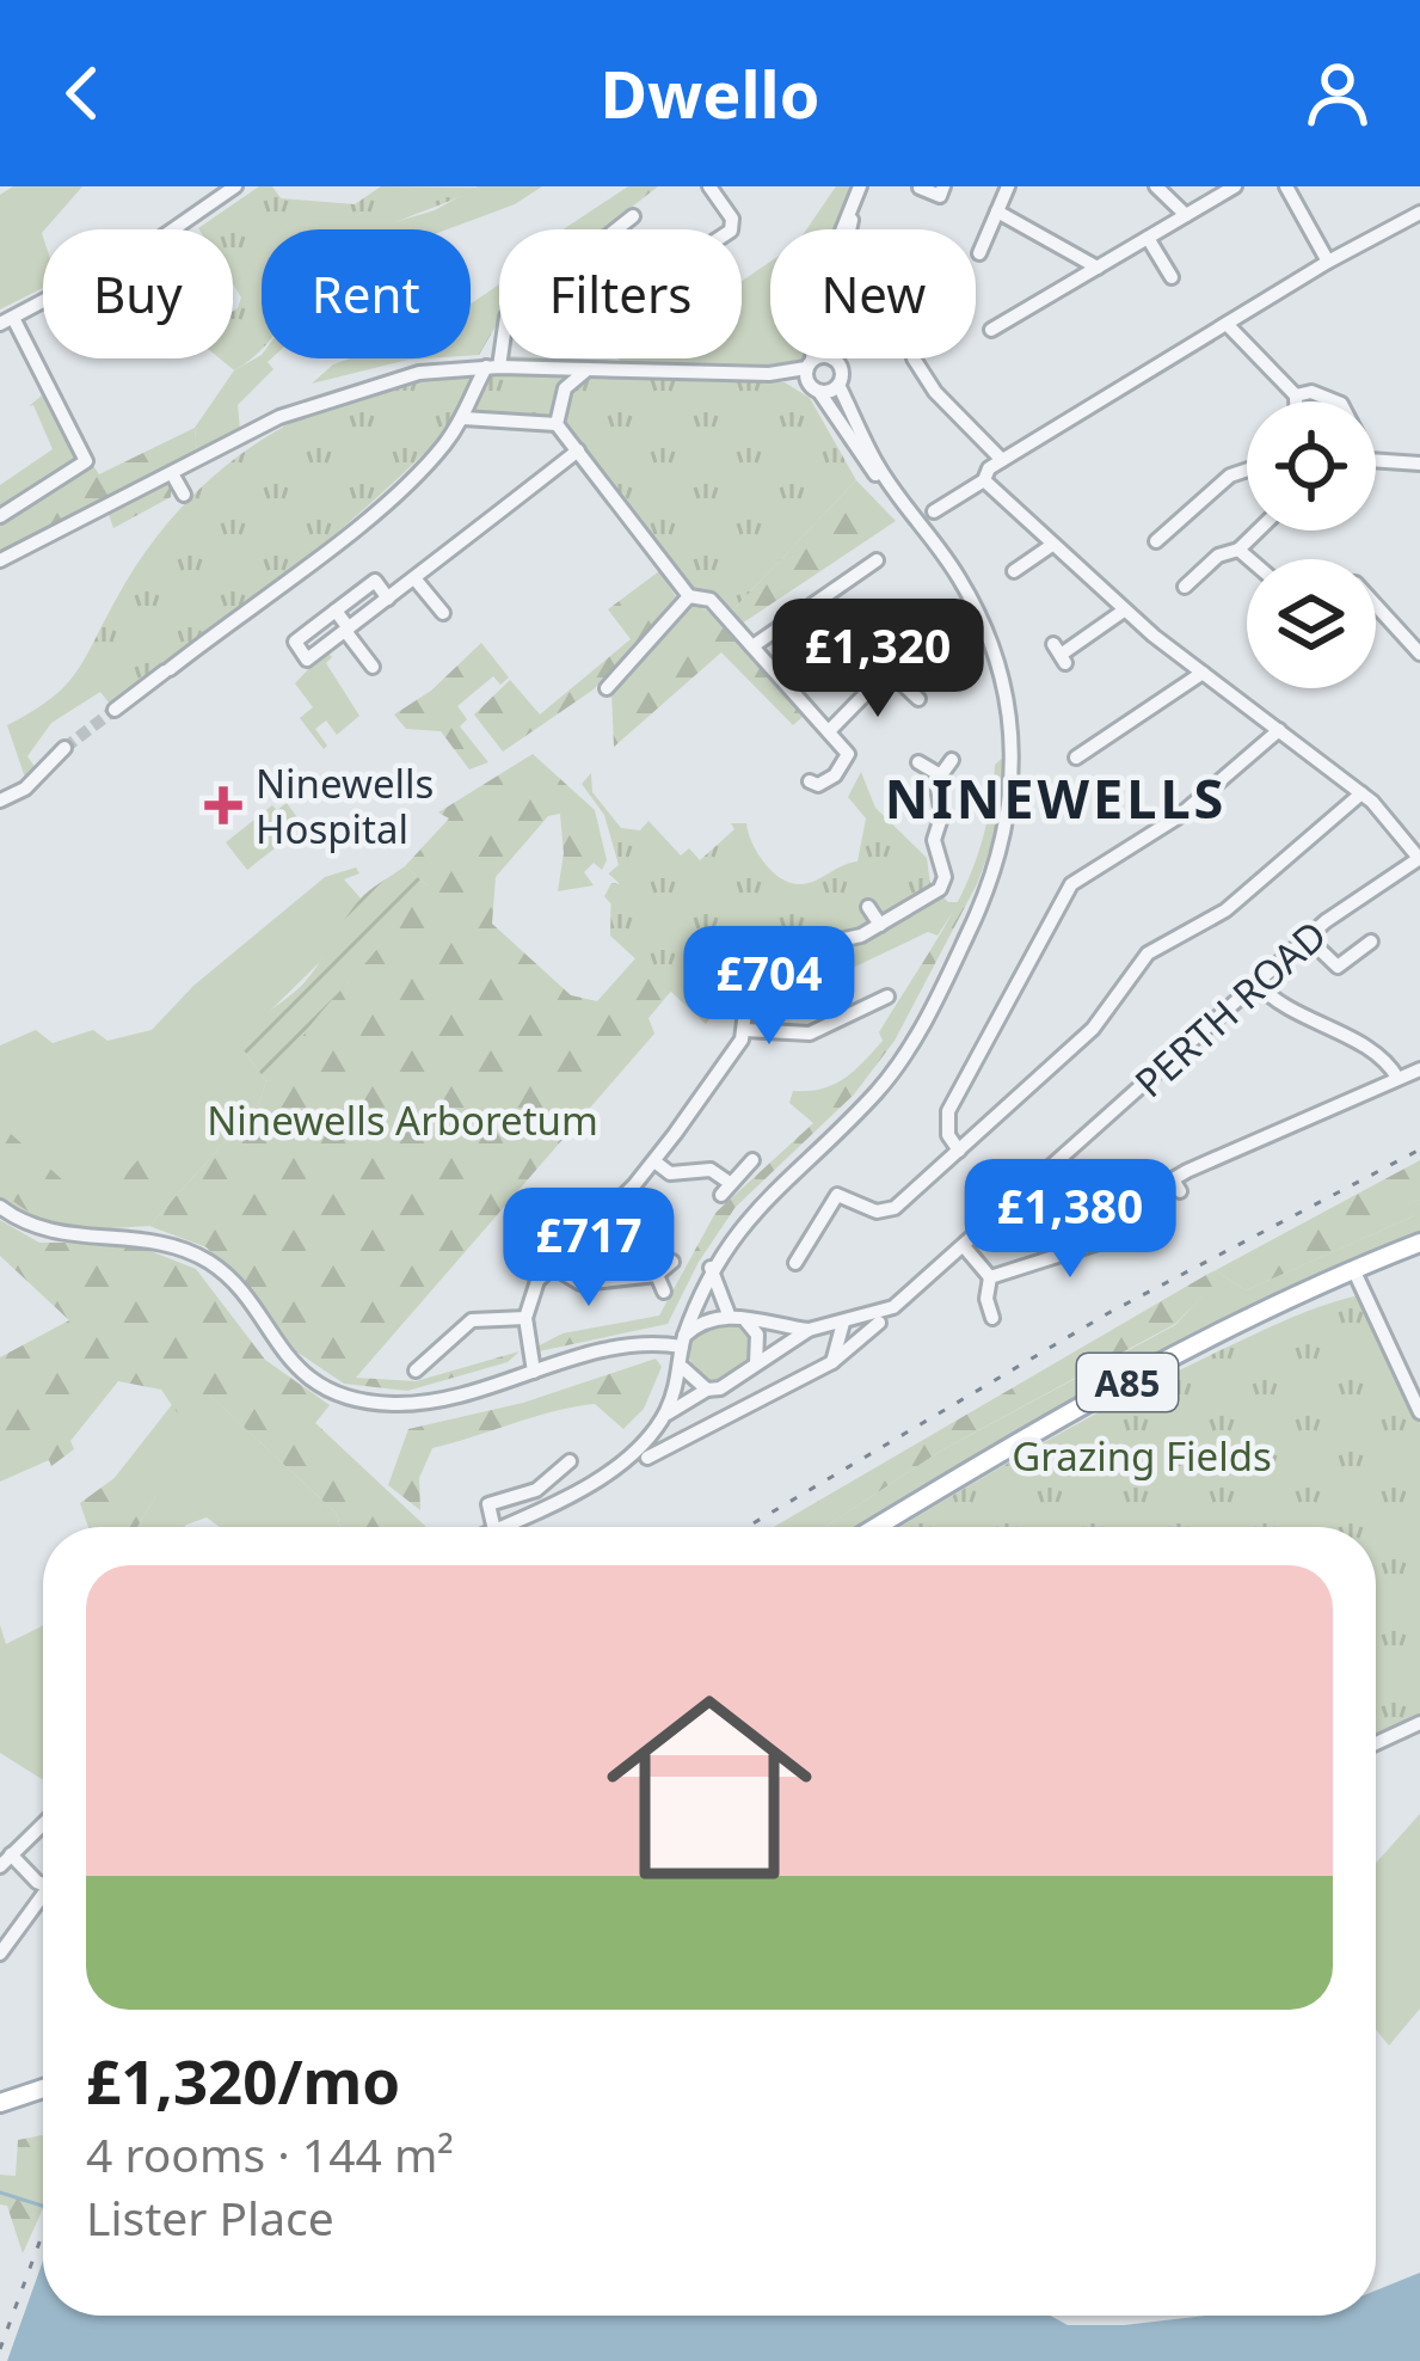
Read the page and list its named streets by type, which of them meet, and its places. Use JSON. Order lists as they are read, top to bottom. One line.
{"streets":{"main road":["A85"],"street":["PERTH ROAD"]},"districts":["NINEWELLS"],"parks":["Ninewells Arboretum","Grazing Fields"],"places":{"health":["Ninewells Hospital"]},"page":{"header":"Dwello","chip":["Buy","Rent","Filters","New"],"price":["£1,320","£704","£1,380","£717"],"list":[{"name":"£1,320/mo","note":"4 rooms · 144 m² · Lister Place"}]}}
